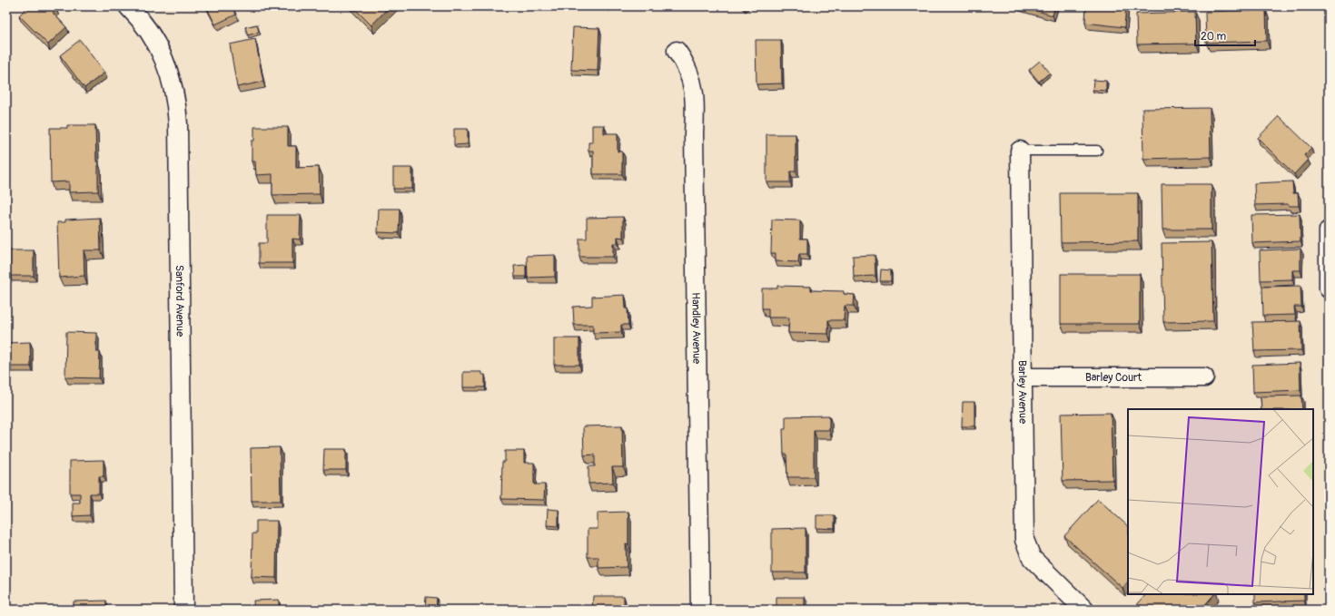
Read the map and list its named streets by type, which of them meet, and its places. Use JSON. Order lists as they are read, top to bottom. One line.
{"streets":{"street":["Sanford Avenue","Handley Avenue","Barley Court","Barley Avenue"]},"crossings":[["Barley Court","Barley Avenue"]],"scale_bar":"20 m"}
